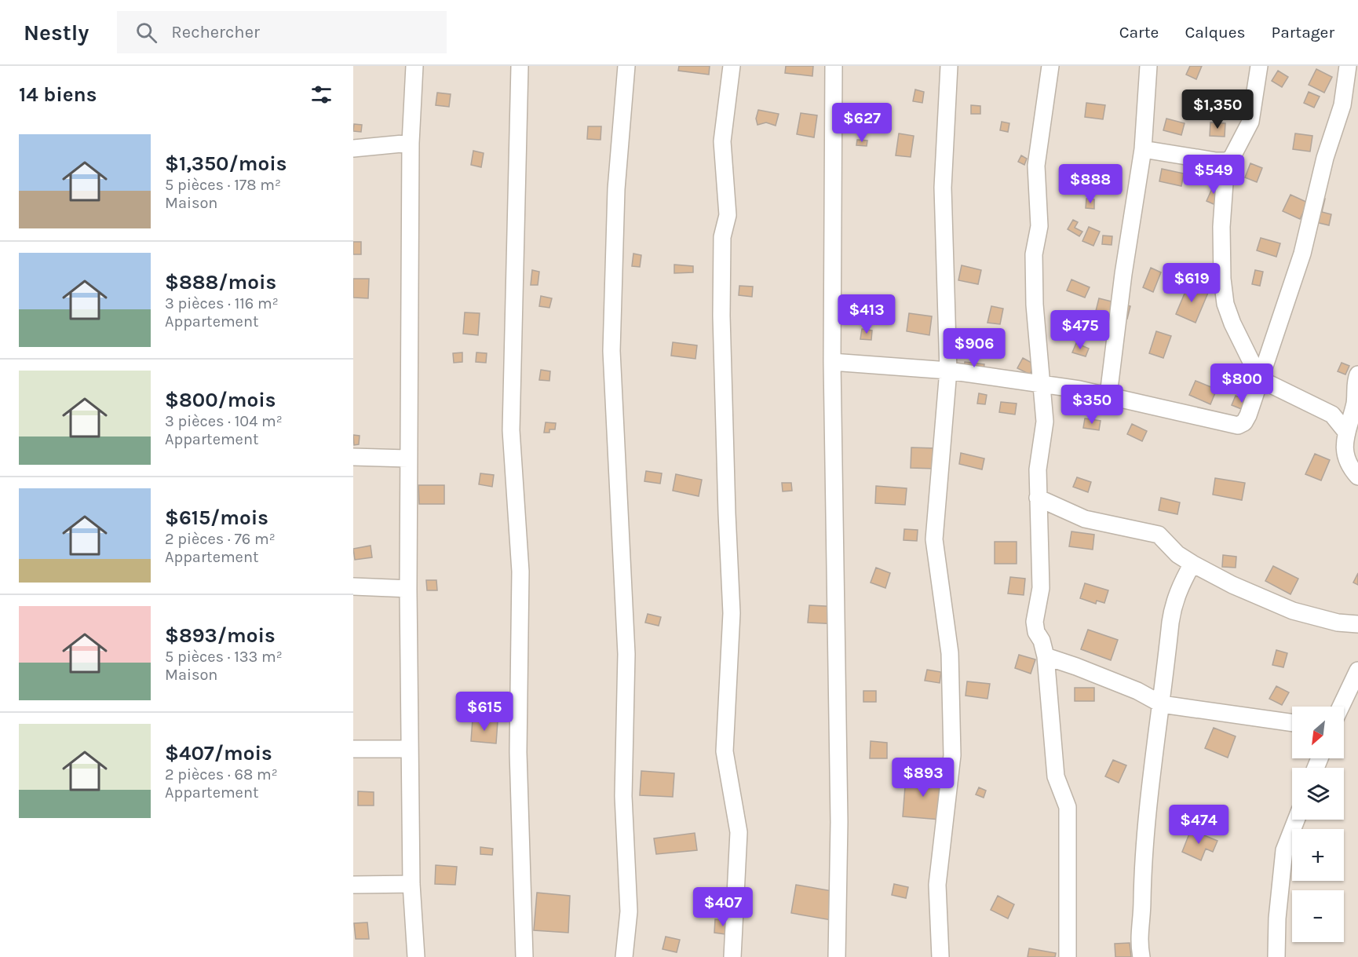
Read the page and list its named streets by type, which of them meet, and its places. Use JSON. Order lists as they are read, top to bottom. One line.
{"north":"bottom left","page":{"header":"Nestly","search":"Rechercher","nav":["Carte","Calques","Partager"],"heading":"14 biens","price":["$1,350","$627","$549","$888","$619","$413","$475","$906","$800","$350","$615","$893","$474","$407"],"list":[{"name":"$1,350/mois","note":"5 pièces · 178 m² · Maison"},{"name":"$888/mois","note":"3 pièces · 116 m² · Appartement"},{"name":"$800/mois","note":"3 pièces · 104 m² · Appartement"},{"name":"$615/mois","note":"2 pièces · 76 m² · Appartement"},{"name":"$893/mois","note":"5 pièces · 133 m² · Maison"},{"name":"$407/mois","note":"2 pièces · 68 m² · Appartement"}],"map_buttons":["+","−"]}}
